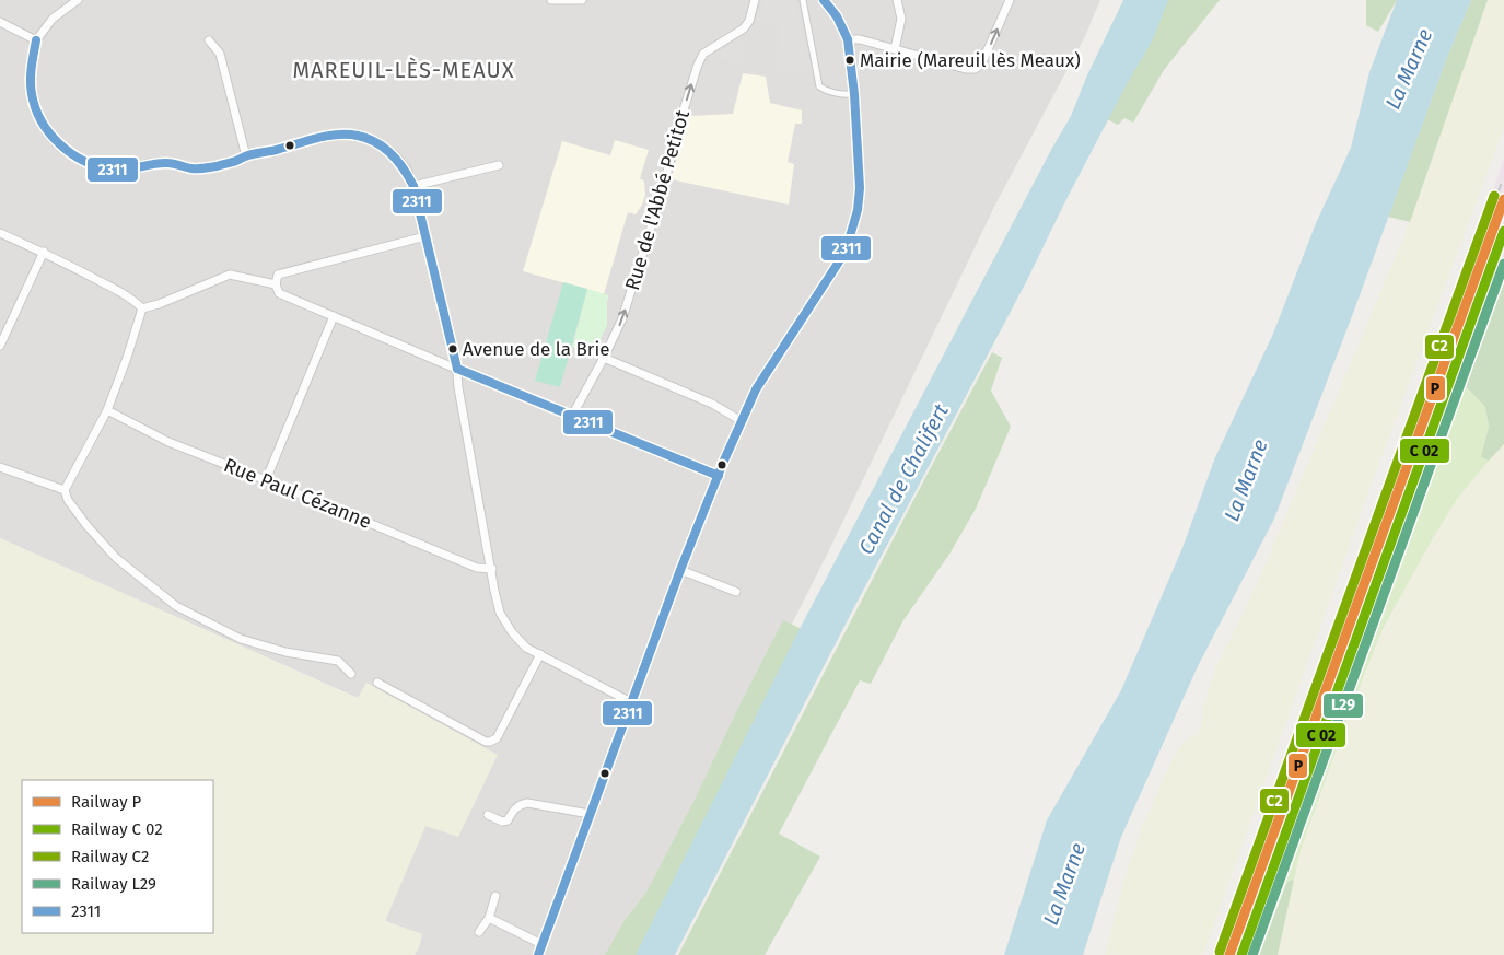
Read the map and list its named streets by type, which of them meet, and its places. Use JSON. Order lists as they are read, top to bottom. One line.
{"streets":{"street":["Rue de l'Abbé Petitot","Rue Paul Cézanne"]},"one_way":["Rue de l'Abbé Petitot"],"districts":["MAREUIL-LÈS-MEAUX"],"water":["La Marne","Canal de Chalifert"],"places":["Mairie (Mareuil lès Meaux)","Avenue de la Brie"],"lines":["transit line 2311","rail line C2","rail line P","rail line L29"],"legend":["Railway P","Railway C 02","Railway C2","Railway L29","2311"]}
